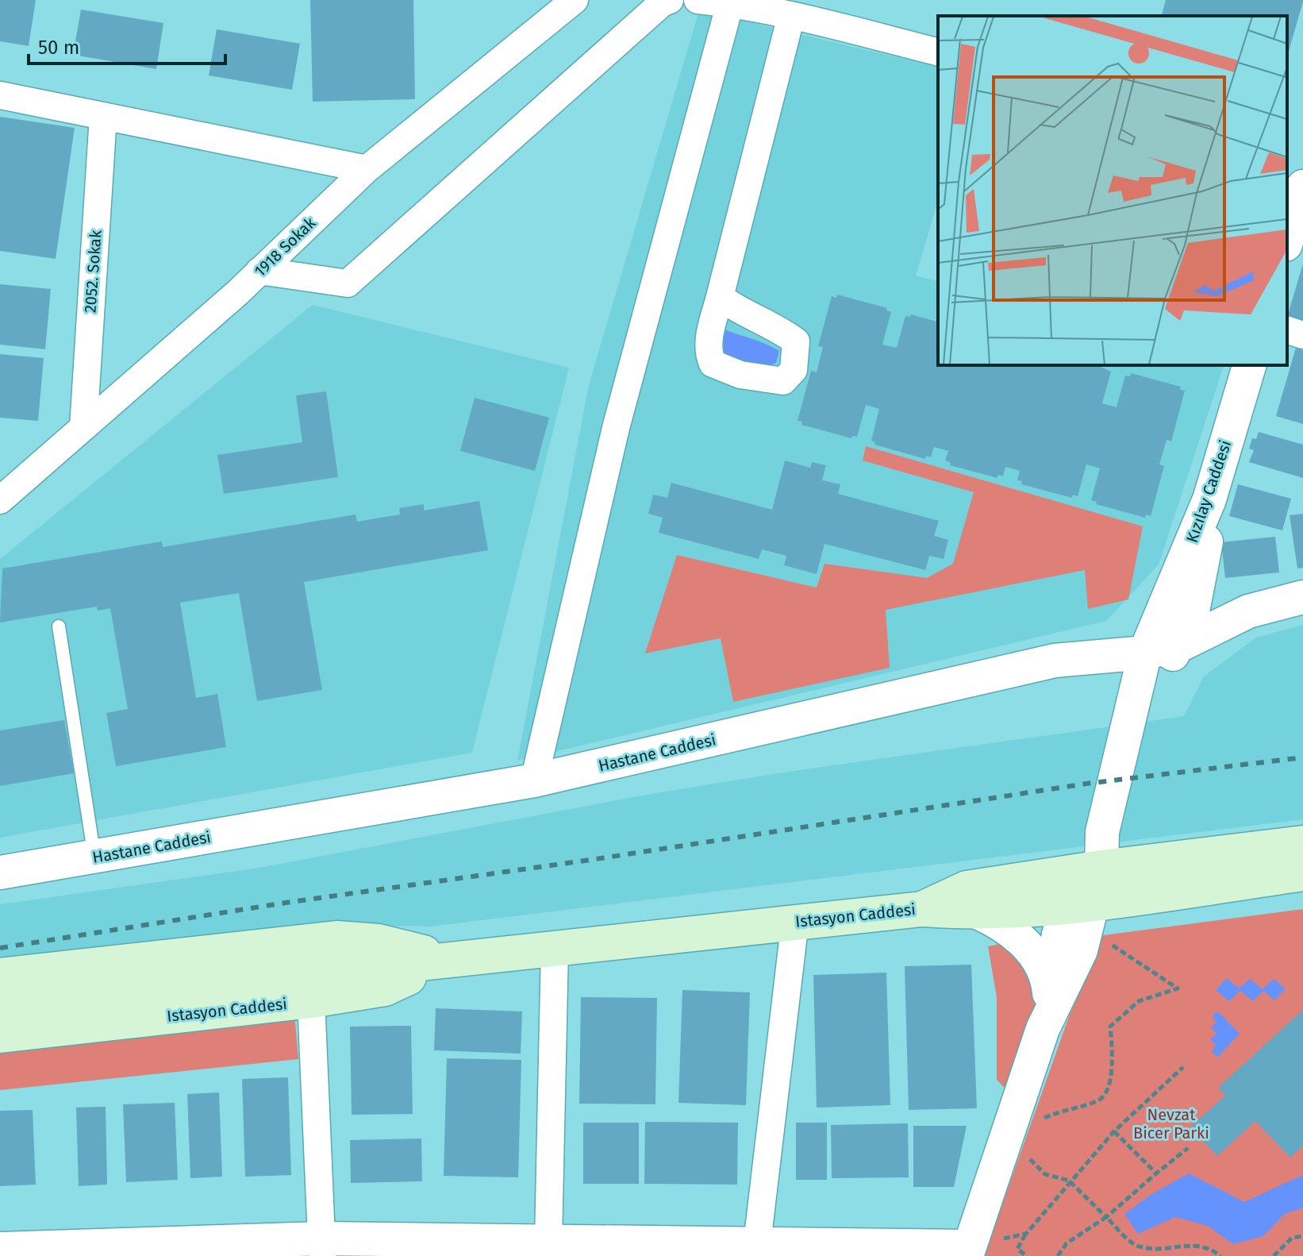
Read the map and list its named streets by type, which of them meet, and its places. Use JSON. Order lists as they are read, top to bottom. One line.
{"streets":{"main road":["Istasyon Caddesi"],"street":["1918 Sokak","2052. Sokak","Kızılay Caddesi","Hastane Caddesi"]},"crossings":[["1918 Sokak","2052. Sokak"],["Kızılay Caddesi","Hastane Caddesi"],["Kızılay Caddesi","Istasyon Caddesi"]],"parks":["Nevzat Bicer Parki"],"scale_bar":"50 m"}
